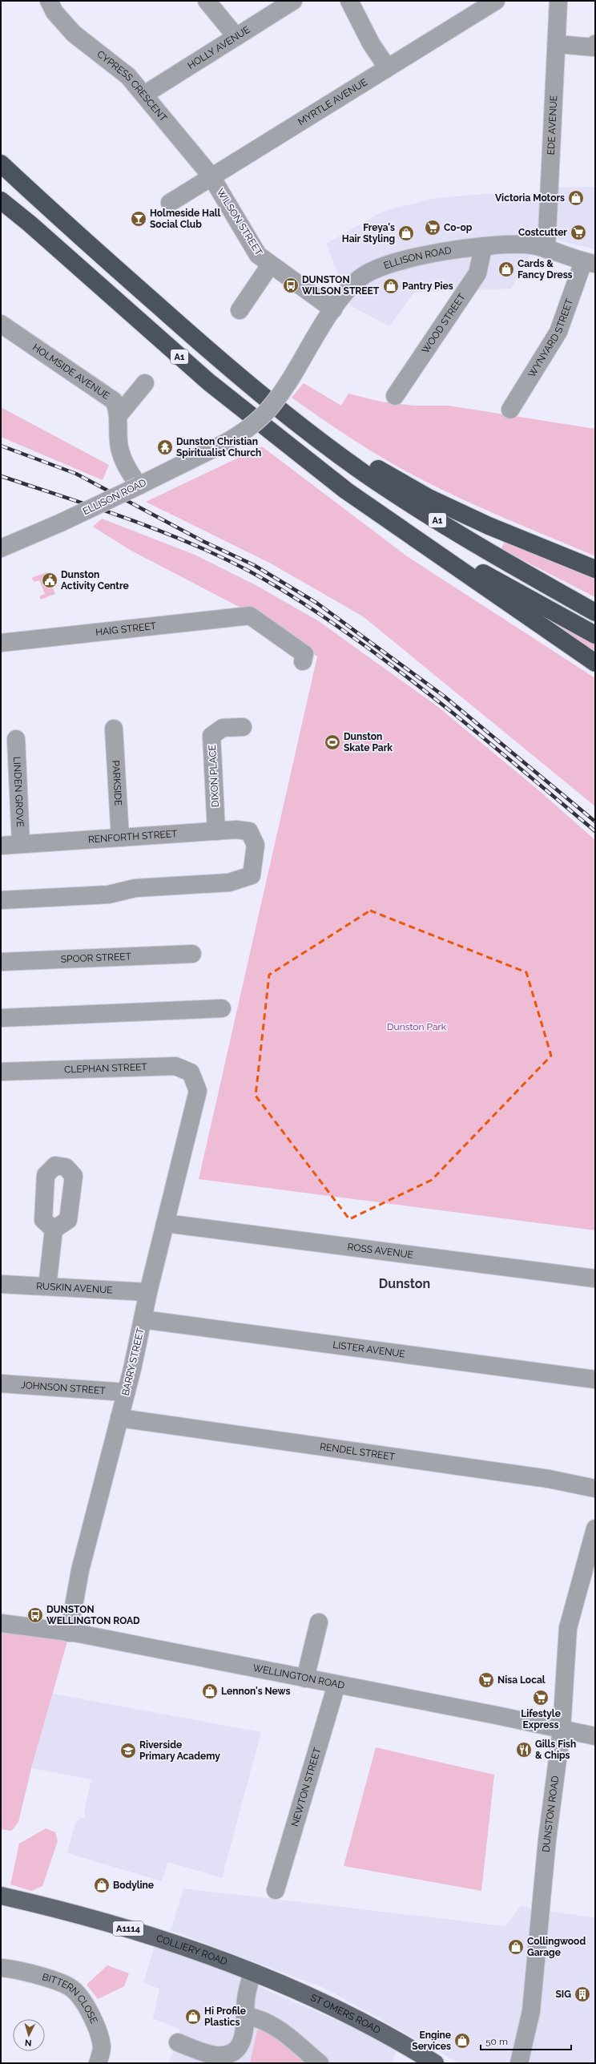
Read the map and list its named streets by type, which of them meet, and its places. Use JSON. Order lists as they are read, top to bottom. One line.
{"streets":{"highway":["A1"],"main road":["A1114","COLLIERY ROAD","ST OMERS ROAD"],"street":["HOLLY AVENUE","CYPRESS CRESCENT","MYRTLE AVENUE","EDE AVENUE","WILSON STREET","ELLISON ROAD","WOOD STREET","WYNYARD STREET","HOLMSIDE AVENUE","HAIG STREET","DIXON PLACE","PARKSIDE","LINDEN GROVE","RENFORTH STREET","SPOOR STREET","CLEPHAN STREET","ROSS AVENUE","RUSKIN AVENUE","LISTER AVENUE","BARRY STREET","JOHNSON STREET","RENDEL STREET","WELLINGTON ROAD","NEWTON STREET","DUNSTON ROAD","BITTERN CLOSE"]},"crossings":[["HOLLY AVENUE","CYPRESS CRESCENT"],["CYPRESS CRESCENT","MYRTLE AVENUE"],["CYPRESS CRESCENT","WILSON STREET"],["MYRTLE AVENUE","WILSON STREET"],["EDE AVENUE","ELLISON ROAD"],["WILSON STREET","ELLISON ROAD"],["ELLISON ROAD","WOOD STREET"],["ELLISON ROAD","WYNYARD STREET"],["ELLISON ROAD","HOLMSIDE AVENUE"],["DIXON PLACE","RENFORTH STREET"],["PARKSIDE","RENFORTH STREET"],["LINDEN GROVE","RENFORTH STREET"],["CLEPHAN STREET","BARRY STREET"],["ROSS AVENUE","BARRY STREET"],["RUSKIN AVENUE","BARRY STREET"],["LISTER AVENUE","BARRY STREET"],["BARRY STREET","JOHNSON STREET"],["BARRY STREET","RENDEL STREET"],["BARRY STREET","WELLINGTON ROAD"],["WELLINGTON ROAD","NEWTON STREET"],["WELLINGTON ROAD","DUNSTON ROAD"],["COLLIERY ROAD","ST OMERS ROAD"]],"districts":["Dunston"],"parks":["Dunston Park"],"places":{"shop":["Victoria Motors","Freya's Hair Styling","Cards & Fancy Dress","Pantry Pies","Lennon's News","Bodyline","Collingwood Garage","Hi Profile Plastics","Engine Services"],"bar":["Holmeside Hall Social Club"],"supermarket":["Co-op","Costcutter","Nisa Local","Lifestyle Express"],"bus stop":["DUNSTON WILSON STREET","DUNSTON WELLINGTON ROAD"],"temple":["Dunston Christian Spiritualist Church"],"public building":["Dunston Activity Centre"],"sports":["Dunston Skate Park"],"restaurant":["Gills Fish & Chips"],"school or university":["Riverside Primary Academy"],"building":["SIG"]},"scale_bar":"50 m","north":"bottom"}
